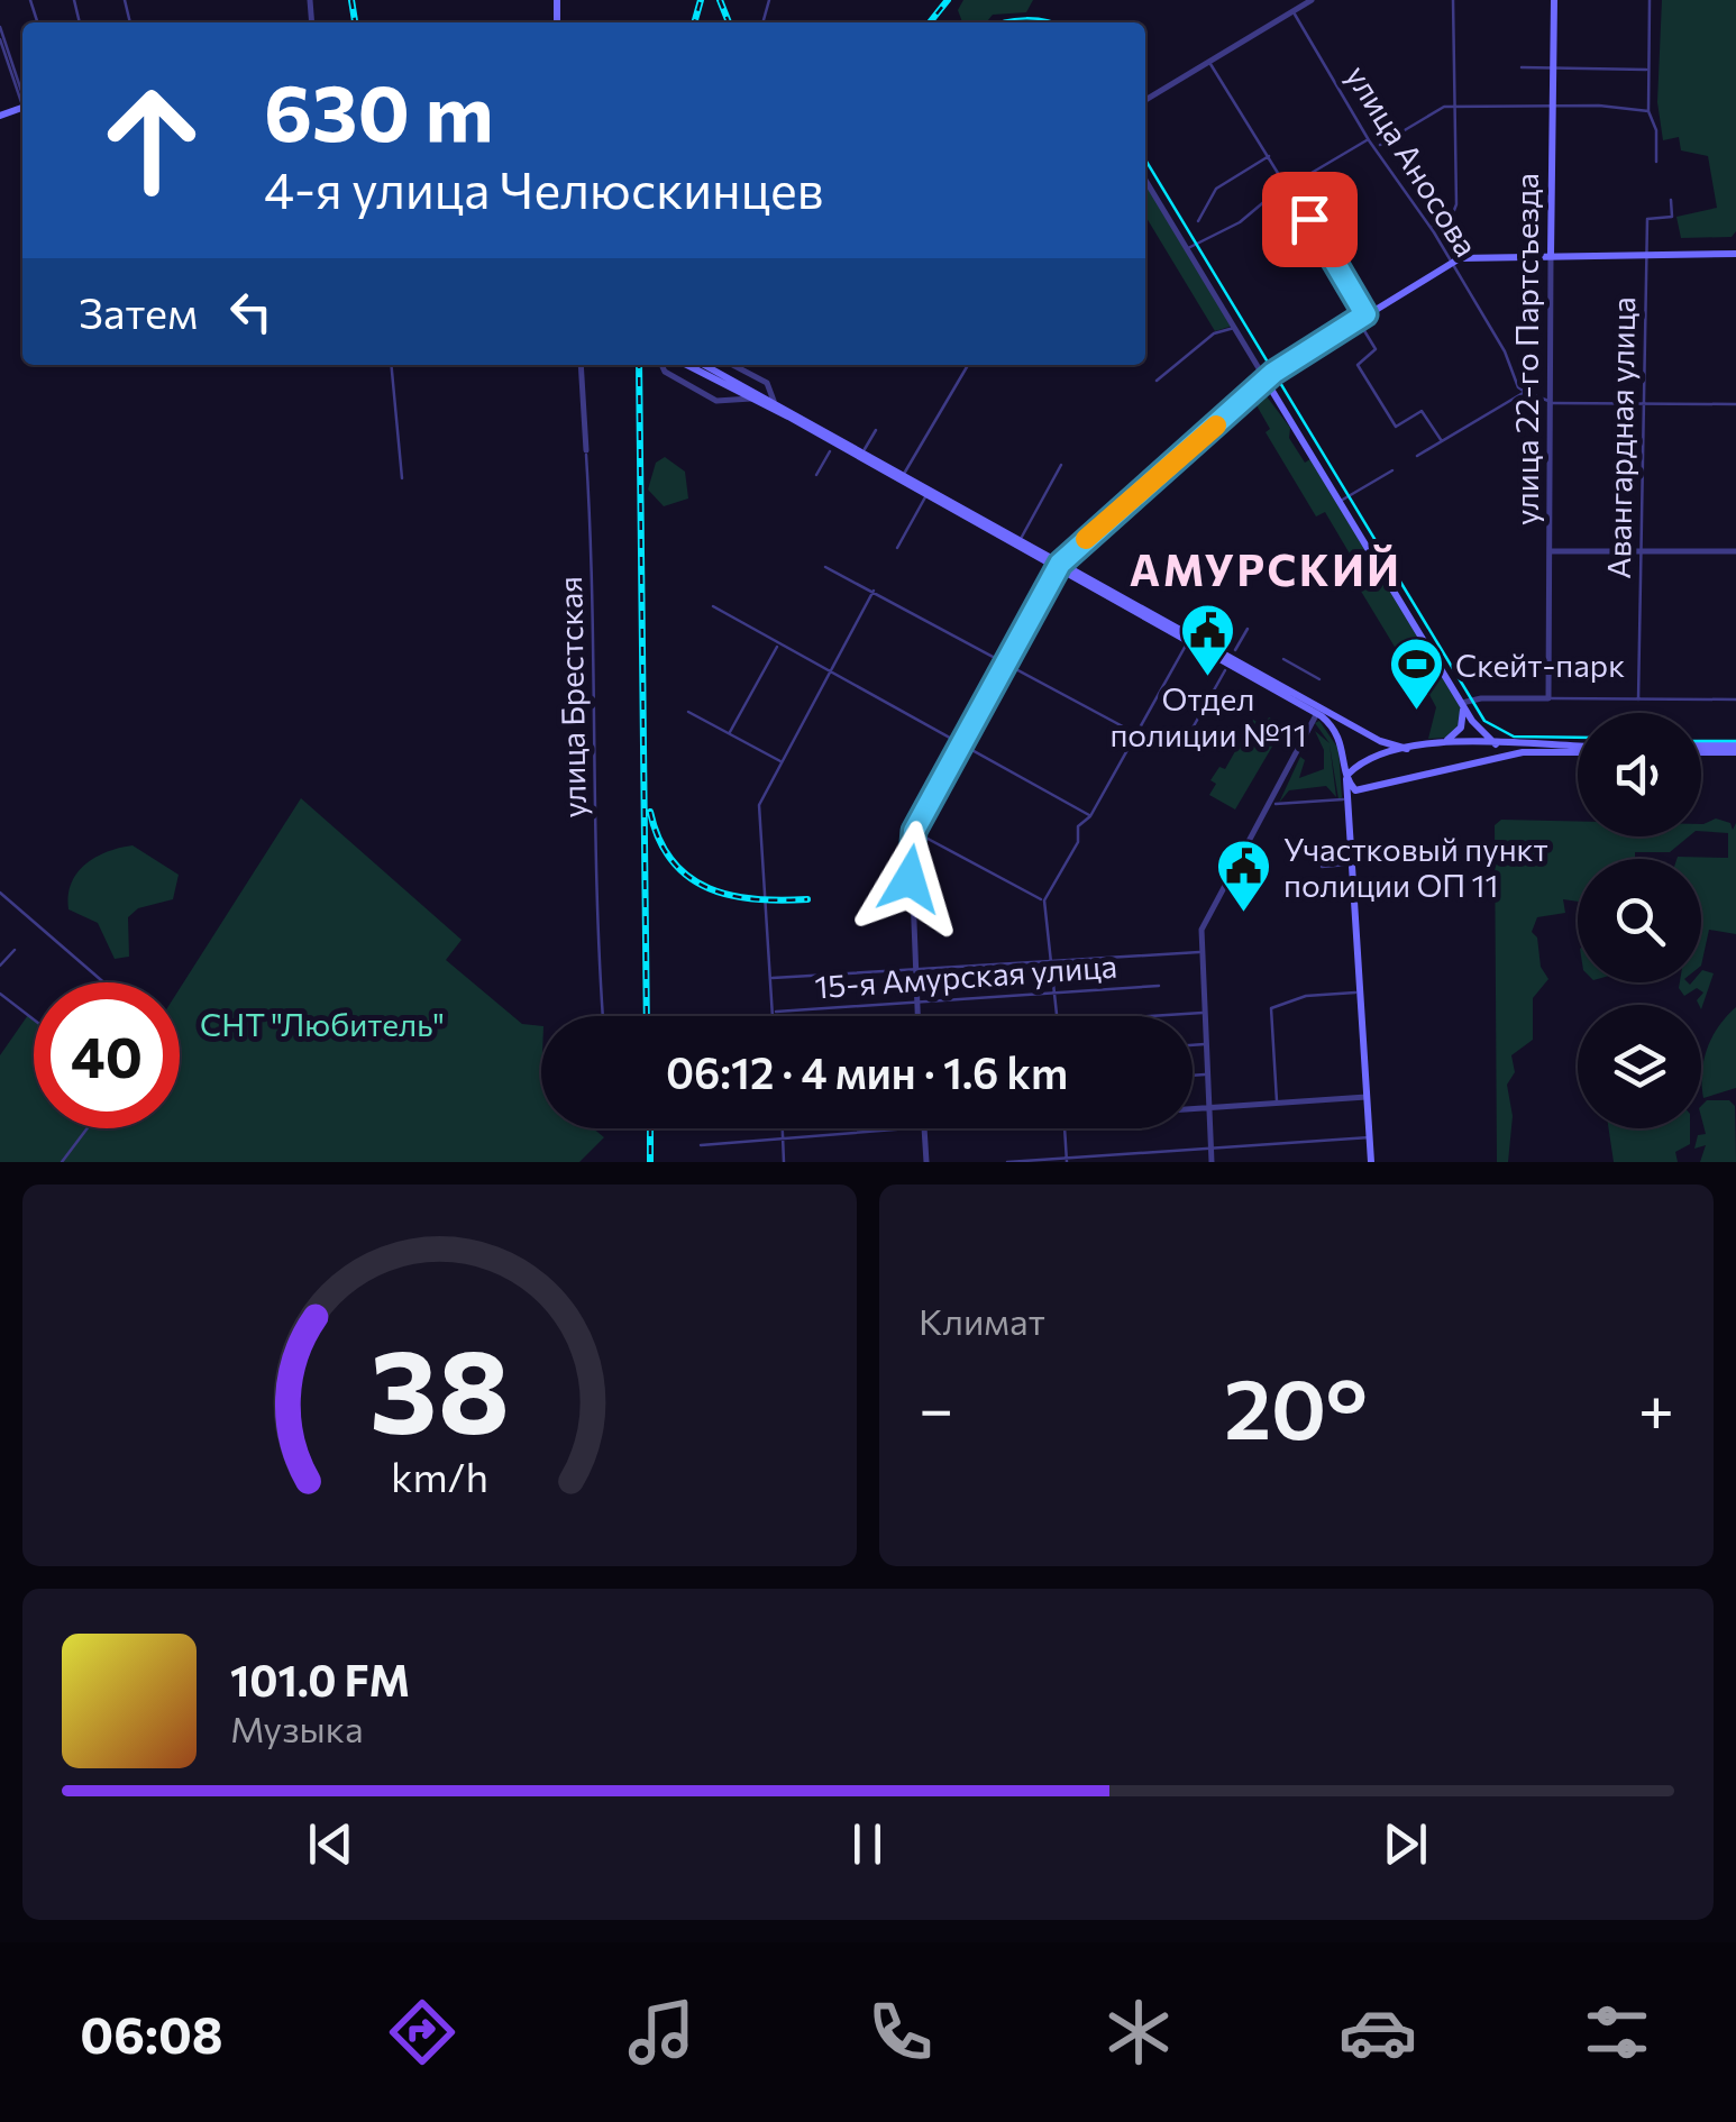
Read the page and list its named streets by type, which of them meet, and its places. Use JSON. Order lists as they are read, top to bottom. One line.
{"streets":{"main road":["улица 22-го Партсъезда"],"street":["улица Аносова","Авангардная улица","улица Брестская","15-я Амурская улица"]},"districts":["АМУРСКИЙ"],"parks":["СНТ \"Любитель\""],"places":{"public building":["Отдел полиции №11","Участковый пункт полиции ОП 11"],"sports":["Скейт-парк"]},"page":{"turn":["630 m","4-я улица Челюскинцев"],"then":"Затем","limit":"40","trip":"06:12 · 4 мин · 1.6 km","tile":"Климат","heat":["−","20°","+"],"song":["101.0 FM","Музыка"],"tabs":"06:08","gauge":["38","km/h"]}}
